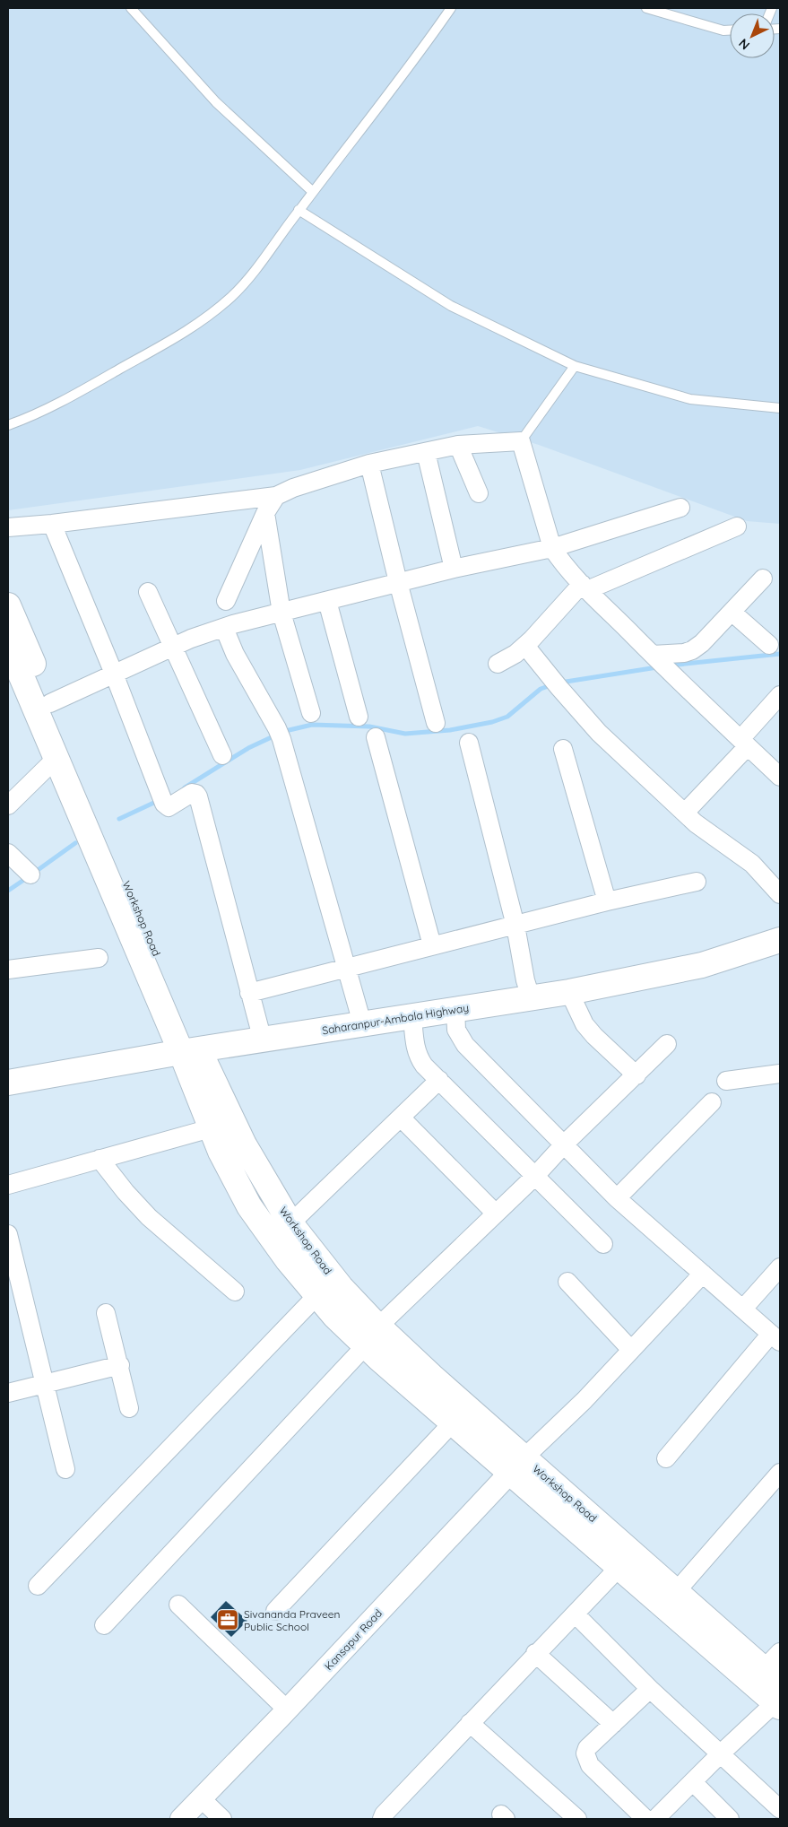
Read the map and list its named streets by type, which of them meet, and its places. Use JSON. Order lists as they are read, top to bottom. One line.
{"streets":{"main road":["Workshop Road","Saharanpur-Ambala Highway"],"street":["Kansapur Road"]},"crossings":[["Workshop Road","Saharanpur-Ambala Highway"],["Workshop Road","Kansapur Road"]],"places":{"office":["Sivananda Praveen Public School"]},"north":"bottom left"}
